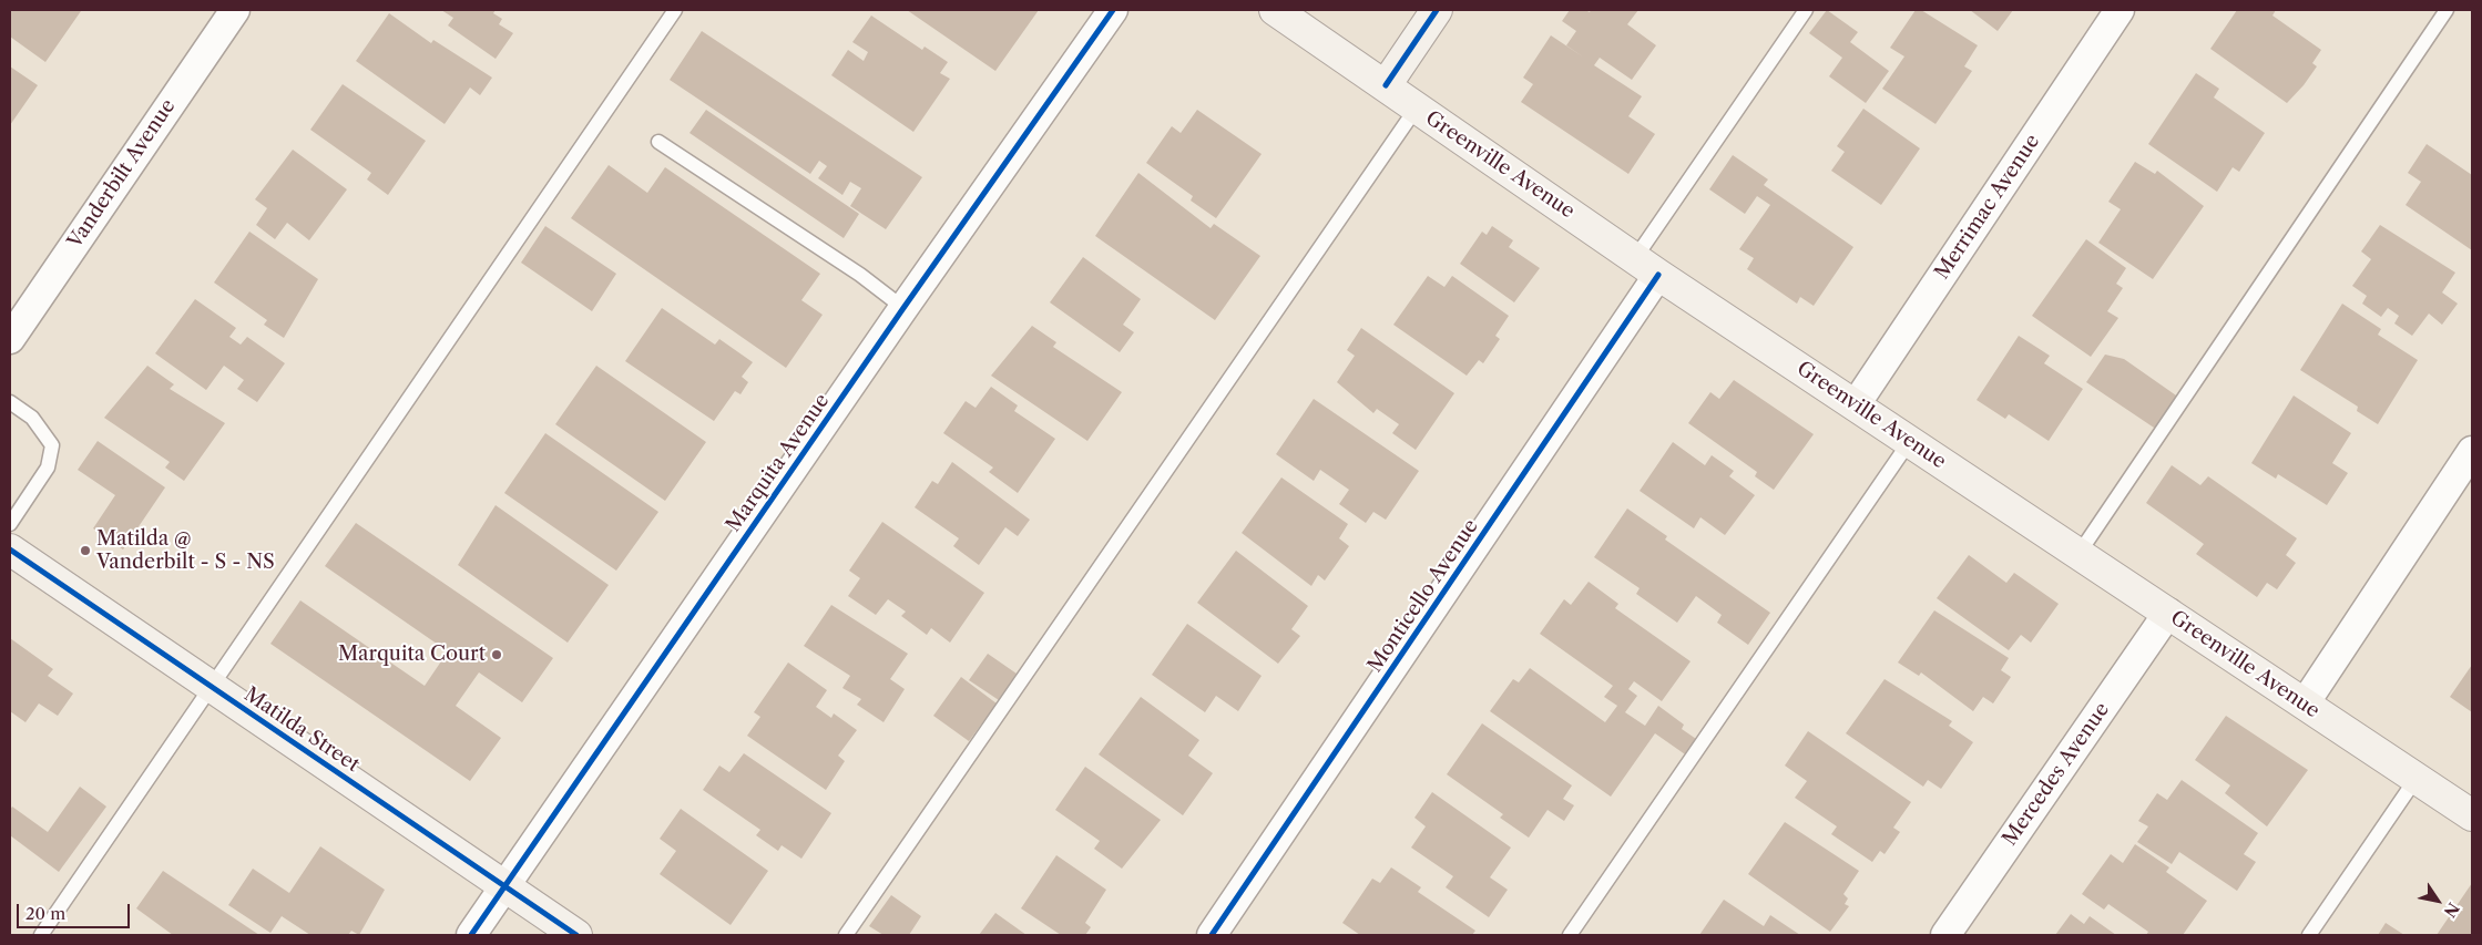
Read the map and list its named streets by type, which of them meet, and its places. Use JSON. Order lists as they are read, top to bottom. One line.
{"streets":{"main road":["Greenville Avenue","Matilda Street"],"street":["Vanderbilt Avenue","Merrimac Avenue","Marquita Avenue","Monticello Avenue","Mercedes Avenue"]},"crossings":[["Greenville Avenue","Merrimac Avenue"],["Greenville Avenue","Monticello Avenue"],["Greenville Avenue","Mercedes Avenue"],["Marquita Avenue","Matilda Street"]],"places":["Matilda @ Vanderbilt - S - NS","Marquita Court"],"scale_bar":"20 m","north":"bottom right"}
